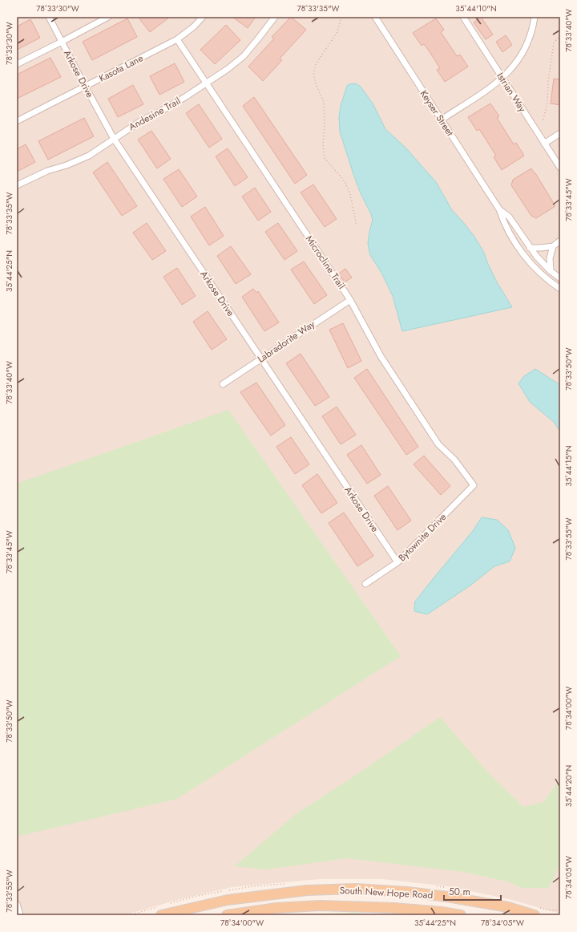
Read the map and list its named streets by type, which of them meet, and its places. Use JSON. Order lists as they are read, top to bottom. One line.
{"streets":{"main road":["South New Hope Road"],"street":["Kasota Lane","Arkose Drive","Istrian Way","Keyser Street","Andesine Trail","Microcline Trail","Labradorite Way","Bytownite Drive"]},"crossings":[["Kasota Lane","Arkose Drive"],["Kasota Lane","Microcline Trail"],["Arkose Drive","Andesine Trail"],["Arkose Drive","Labradorite Way"],["Arkose Drive","Bytownite Drive"],["Andesine Trail","Microcline Trail"],["Microcline Trail","Labradorite Way"],["Microcline Trail","Bytownite Drive"]],"scale_bar":"50 m","coordinates":["78°33'30\"W","78°33'35\"W","35°44'10\"N","78°33'40\"W","78°33'45\"W","35°44'25\"N","78°33'50\"W","35°44'15\"N","78°33'55\"W","78°34'00\"W","35°44'20\"N","78°34'05\"W"]}
